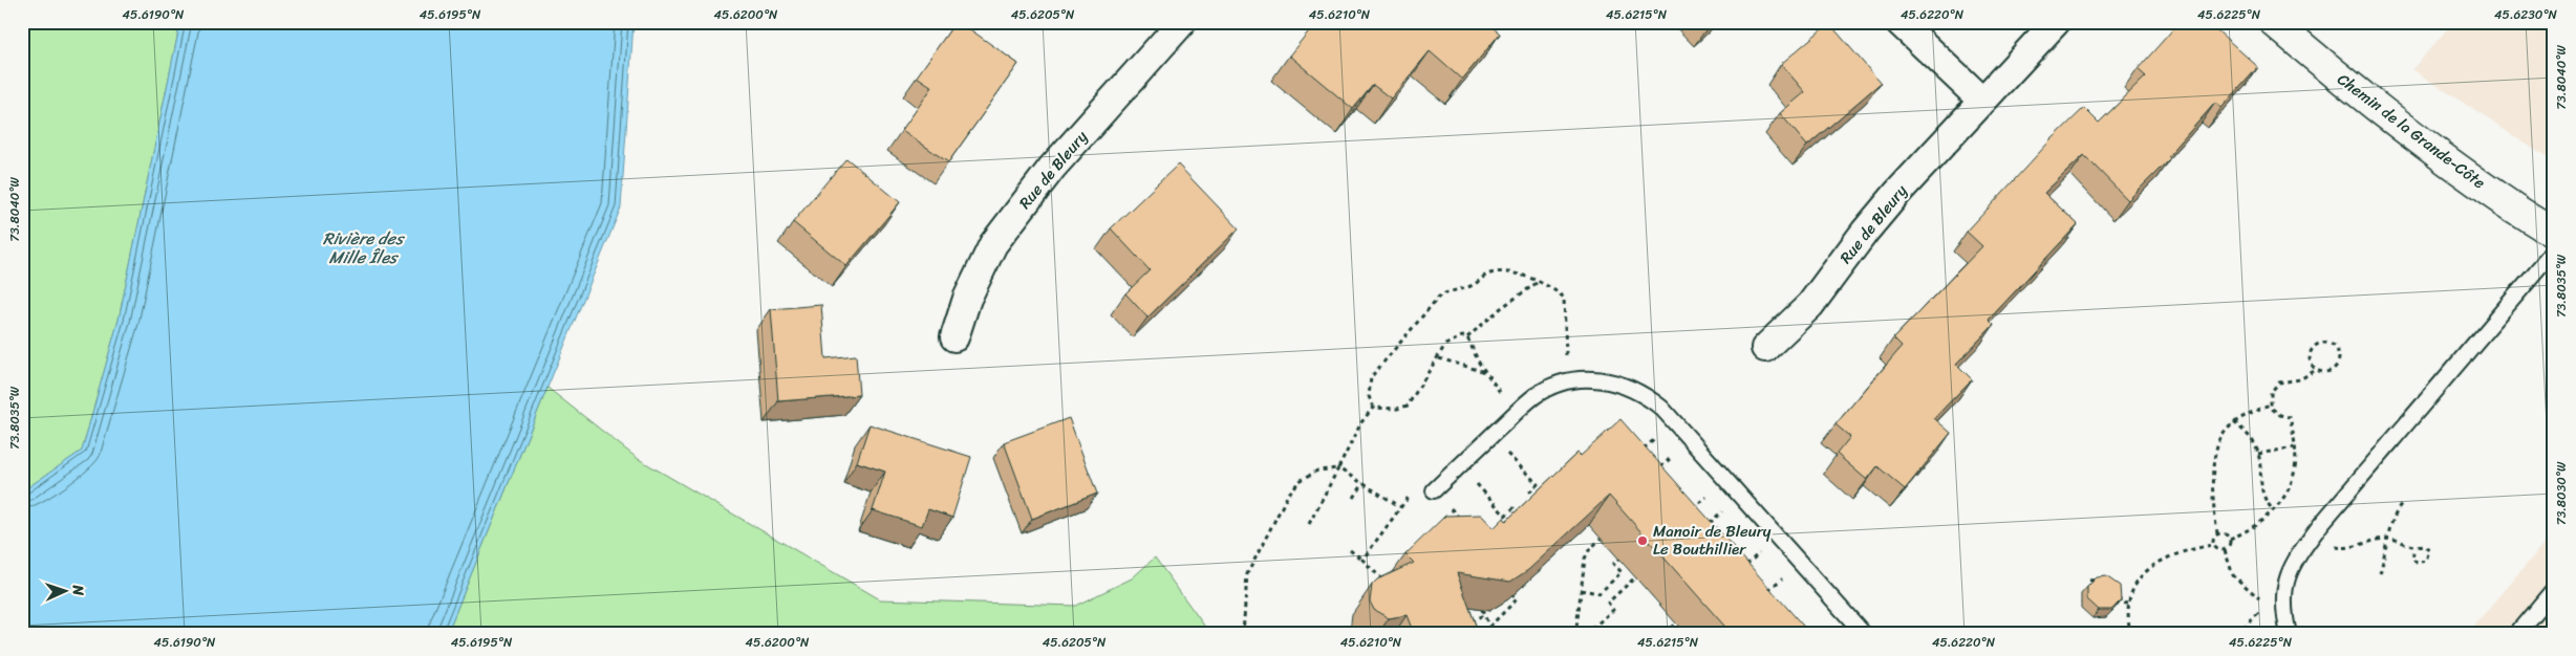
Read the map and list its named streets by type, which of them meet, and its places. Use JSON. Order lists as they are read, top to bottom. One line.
{"streets":{"main road":["Chemin de la Grande-Côte"],"street":["Rue de Bleury"]},"water":["Rivière des Mille Îles"],"places":["Manoir de Bleury Le Bouthillier"],"north":"right","coordinates":["45.6190°N","45.6195°N","45.6200°N","45.6205°N","45.6210°N","45.6215°N","45.6220°N","45.6225°N","45.6230°N","73.8040°W","73.8035°W","73.8030°W"]}
